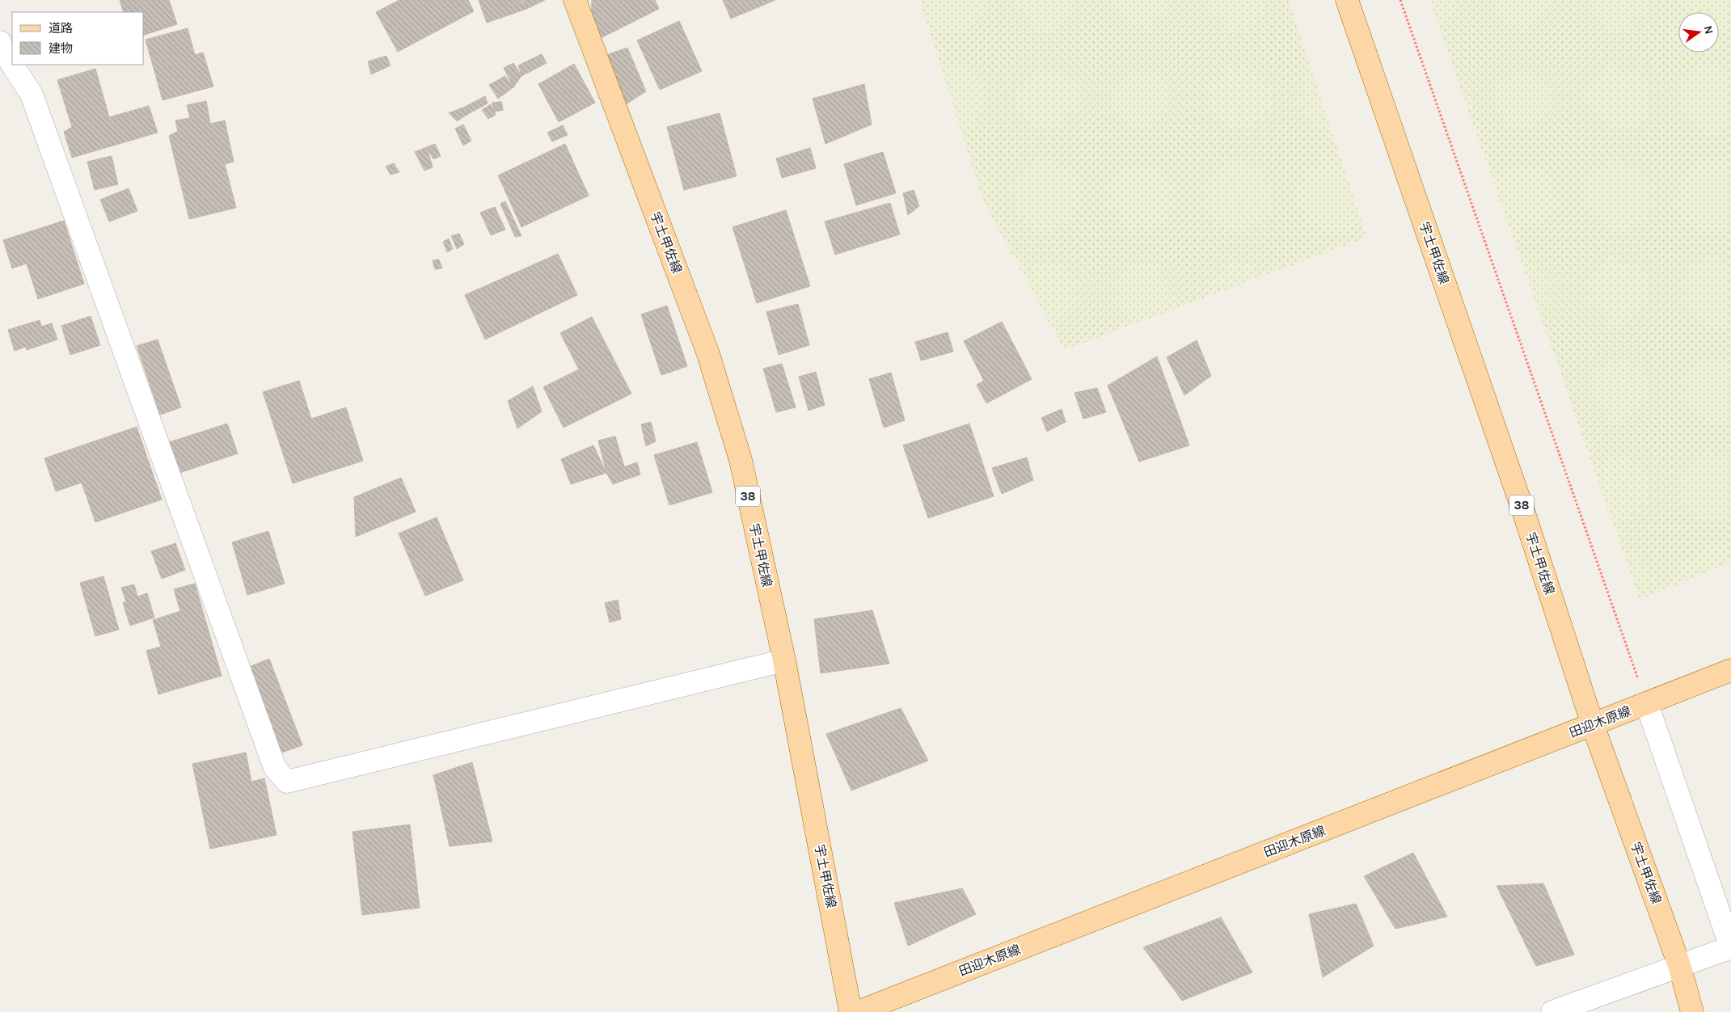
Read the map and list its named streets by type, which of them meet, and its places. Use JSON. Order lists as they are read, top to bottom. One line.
{"streets":{"main road":["宇土甲佐線","38","田迎木原線"]},"crossings":[["宇土甲佐線","田迎木原線"]],"legend":["道路","建物"],"north":"right"}
